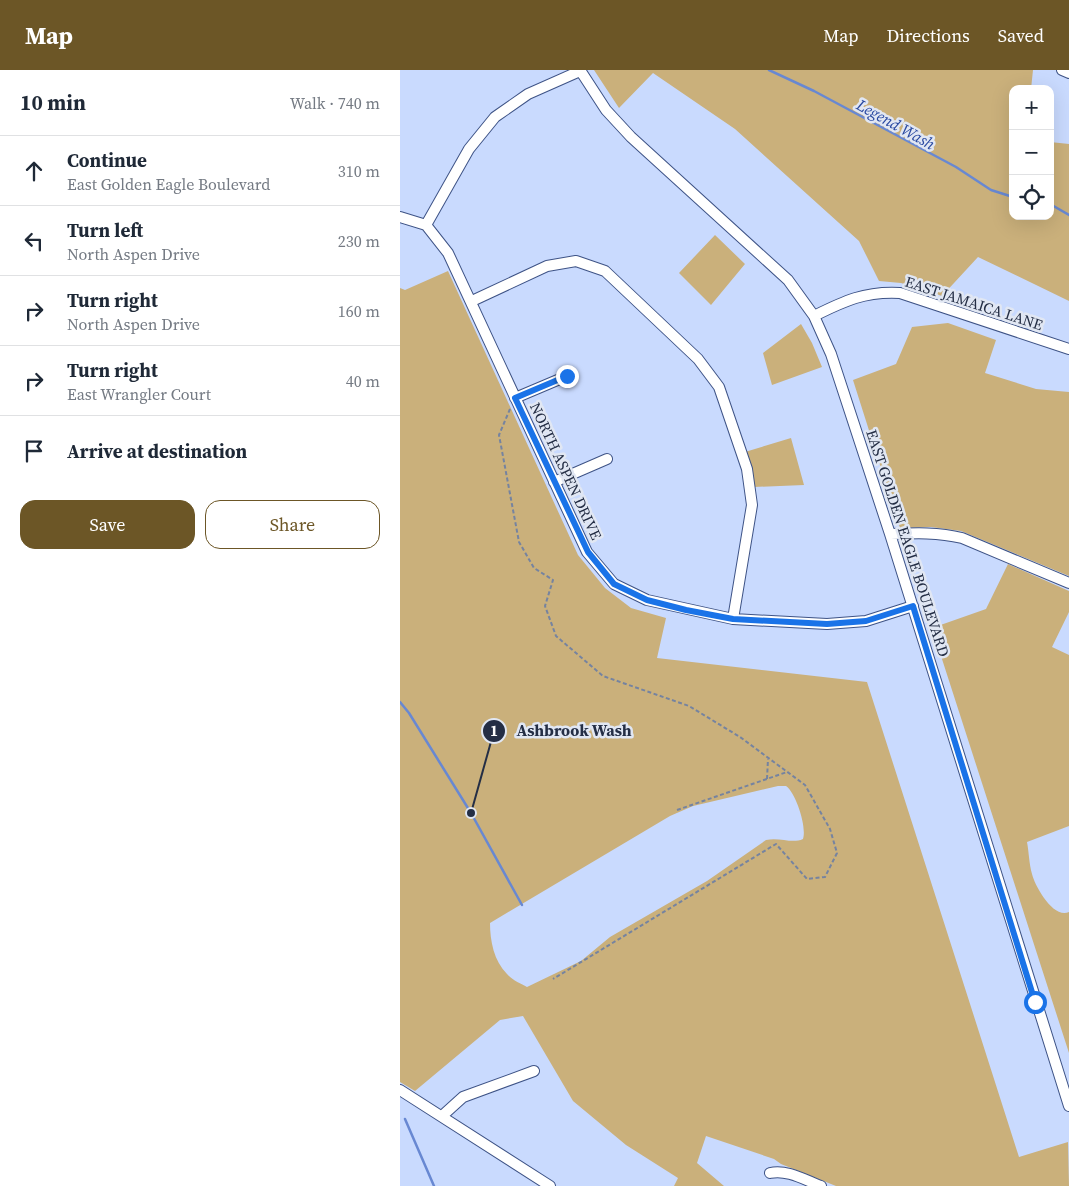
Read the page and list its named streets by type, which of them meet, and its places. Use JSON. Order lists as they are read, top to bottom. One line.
{"streets":{"street":["EAST JAMAICA LANE","NORTH ASPEN DRIVE","EAST GOLDEN EAGLE BOULEVARD"]},"crossings":[["EAST JAMAICA LANE","EAST GOLDEN EAGLE BOULEVARD"],["NORTH ASPEN DRIVE","EAST GOLDEN EAGLE BOULEVARD"]],"water":["Legend Wash"],"places":["Ashbrook Wash"],"page":{"header":"Map","nav":["Map","Directions","Saved"],"heading":["10 min","Walk · 740 m"],"map_buttons":["+","−"],"list":[["Continue","East Golden Eagle Boulevard","310 m"],["Turn left","North Aspen Drive","230 m"],["Turn right","North Aspen Drive","160 m"],["Turn right","East Wrangler Court","40 m"],"Arrive at destination"],"buttons":["Save","Share"]}}
